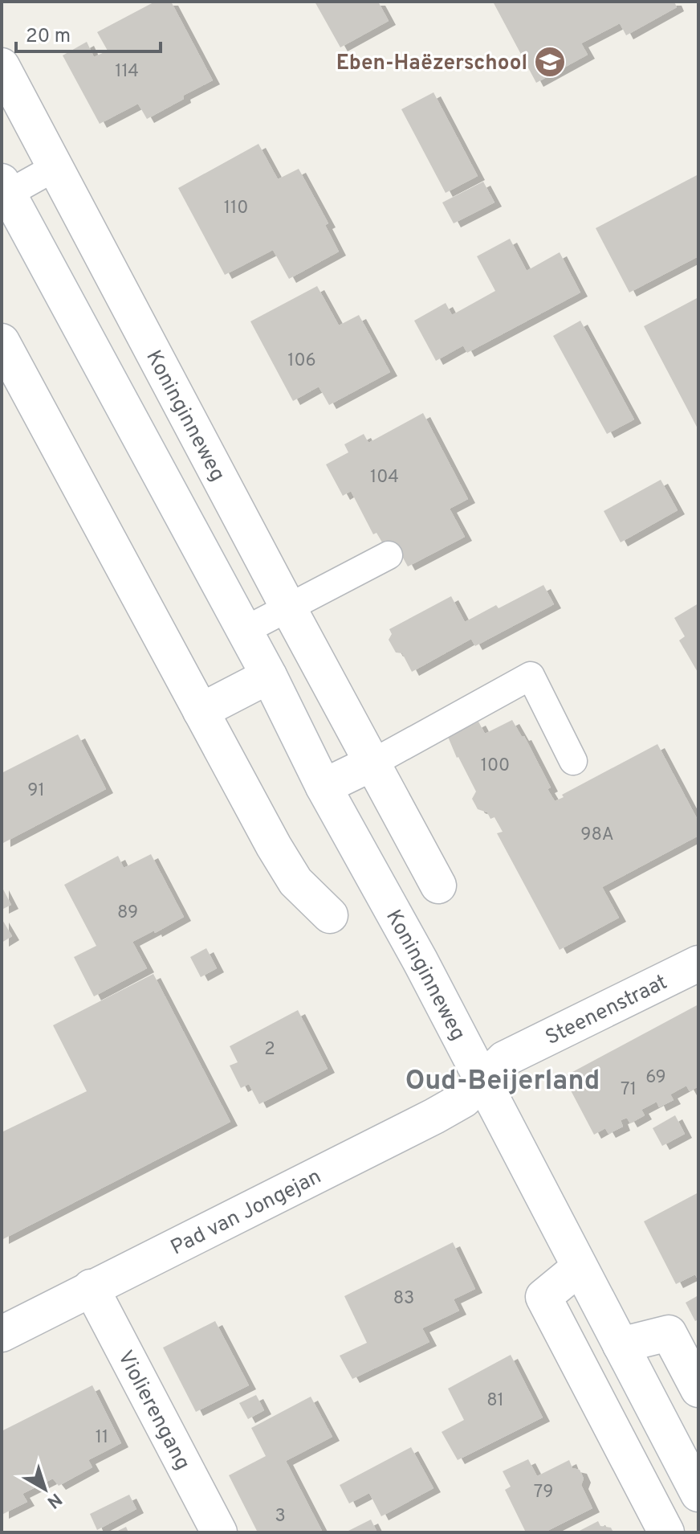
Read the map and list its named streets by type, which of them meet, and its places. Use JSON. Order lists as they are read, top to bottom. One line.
{"streets":{"street":["Koninginneweg","Steenenstraat","Pad van Jongejan","Violierengang"]},"crossings":[["Koninginneweg","Steenenstraat"],["Koninginneweg","Pad van Jongejan"],["Steenenstraat","Pad van Jongejan"],["Pad van Jongejan","Violierengang"]],"districts":["Oud-Beijerland"],"places":{"school or university":["Eben-Haëzerschool"]},"house_numbers":["114","110","106","104","100","91","98A","89","2","69","71","83","81","11","79","3"],"scale_bar":"20 m","north":"bottom right"}
